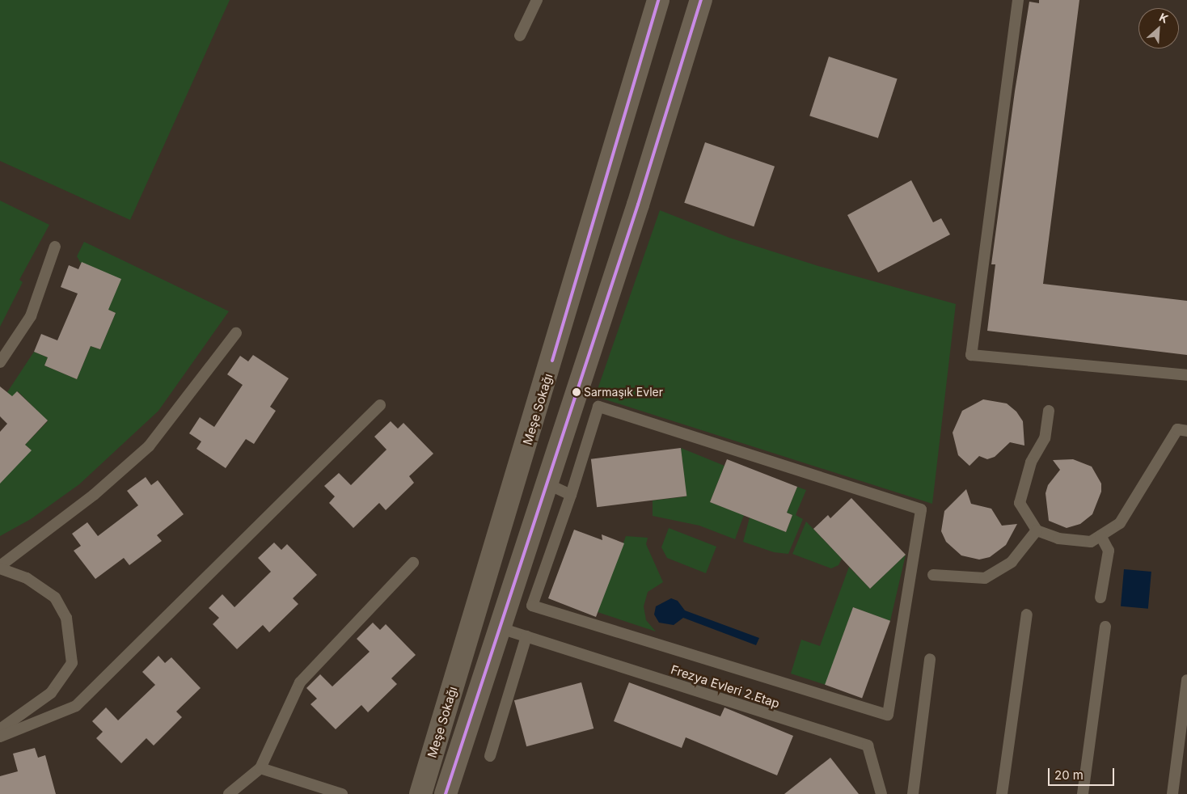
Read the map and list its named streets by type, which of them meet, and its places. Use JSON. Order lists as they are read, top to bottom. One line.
{"streets":{"street":["Meşe Sokağı"],"lane":["Frezya Evleri 2.Etap"]},"crossings":[["Meşe Sokağı","Frezya Evleri 2.Etap"]],"places":["Sarmaşık Evler"],"scale_bar":"20 m","north":"top right"}
